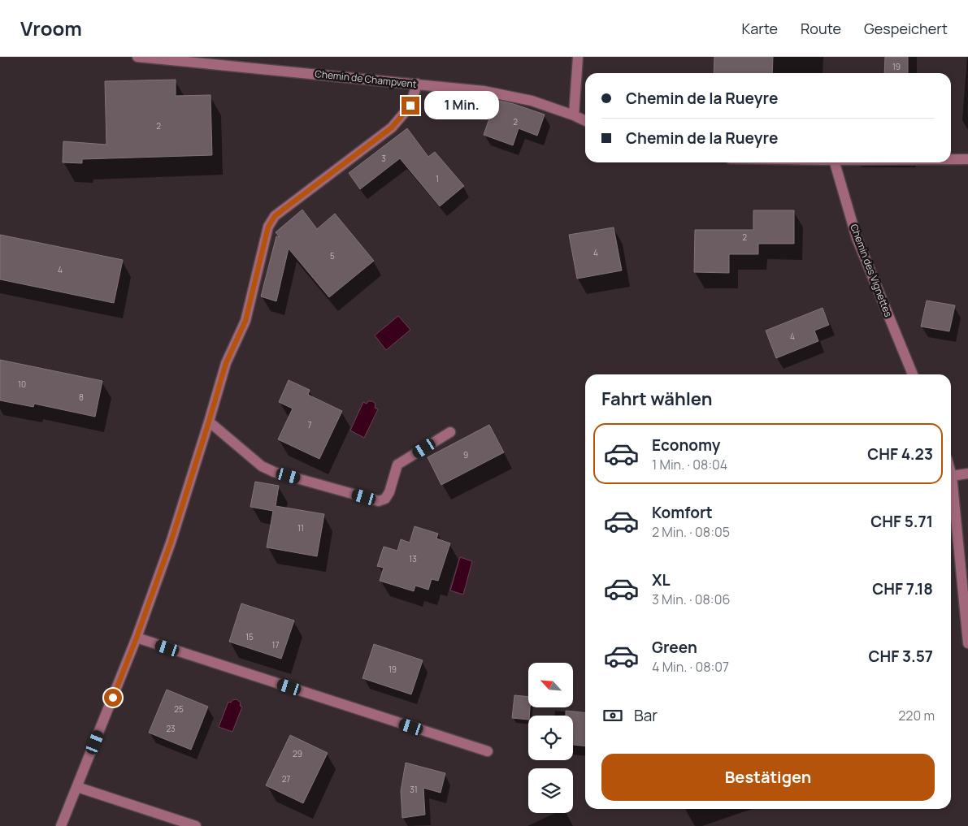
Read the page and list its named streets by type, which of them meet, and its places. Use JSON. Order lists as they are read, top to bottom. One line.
{"streets":{"street":["Chemin de Champvent","Chemin des Vignettes"]},"house_numbers":["19","2","2","3","1","2","4","5","4","4","10","8","7","9","11","13","15","17","19","25","23","29","27","31"],"north":"top left","page":{"header":"Vroom","nav":["Karte","Route","Gespeichert"],"banner":["Chemin de la Rueyre","Chemin de la Rueyre"],"bubble":"1 Min.","heading":"Fahrt wählen","list":[{"name":"Economy","note":"1 Min. · 08:04","value":"CHF 4.23"},{"name":"Komfort","note":"2 Min. · 08:05","value":"CHF 5.71"},{"name":"XL","note":"3 Min. · 08:06","value":"CHF 7.18"},{"name":"Green","note":"4 Min. · 08:07","value":"CHF 3.57"}],"pay":["Bar","220 m"],"buttons":"Bestätigen"}}
